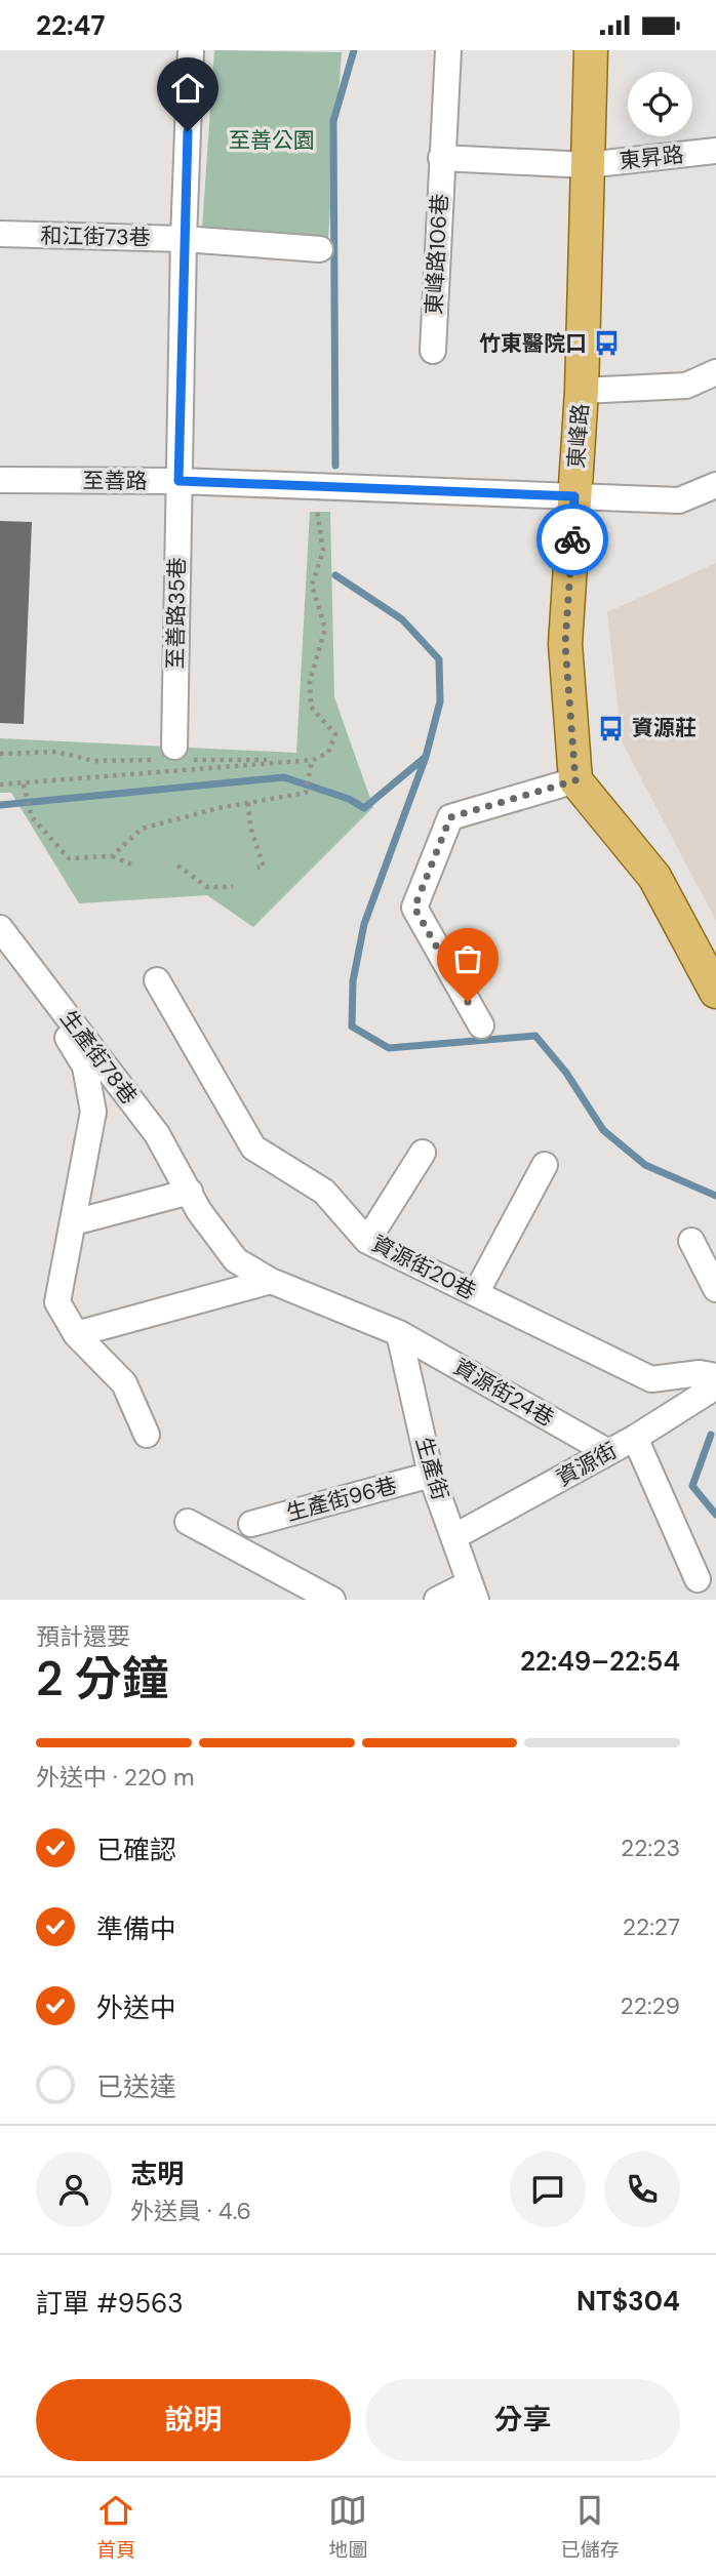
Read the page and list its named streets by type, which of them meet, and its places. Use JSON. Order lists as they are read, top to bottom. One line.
{"streets":{"main road":["東峰路"],"street":["東昇路","和江街73巷","東峰路106巷","至善路","至善路35巷","生產街78巷","資源街20巷","資源街24巷","資源街","生產街","生產街96巷"]},"crossings":[["東昇路","東峰路"],["和江街73巷","至善路35巷"],["東峰路","至善路"],["至善路","至善路35巷"],["生產街78巷","資源街24巷"],["生產街78巷","生產街"],["資源街24巷","資源街"],["資源街24巷","生產街"],["資源街","生產街"],["生產街","生產街96巷"]],"parks":["至善公園"],"places":{"bus stop":["竹東醫院口","資源莊"]},"page":{"status":"22:47","heading":["2 分鐘","預計還要","22:49–22:54"],"panel":["志明","外送員 · 4.6","訂單 #9563","NT$304"],"bar":"外送中 · 220 m","list":[["已確認","22:23"],["準備中","22:27"],["外送中","22:29"],"已送達"],"buttons":["說明","分享"],"tabs":["首頁","地圖","已儲存"]}}
